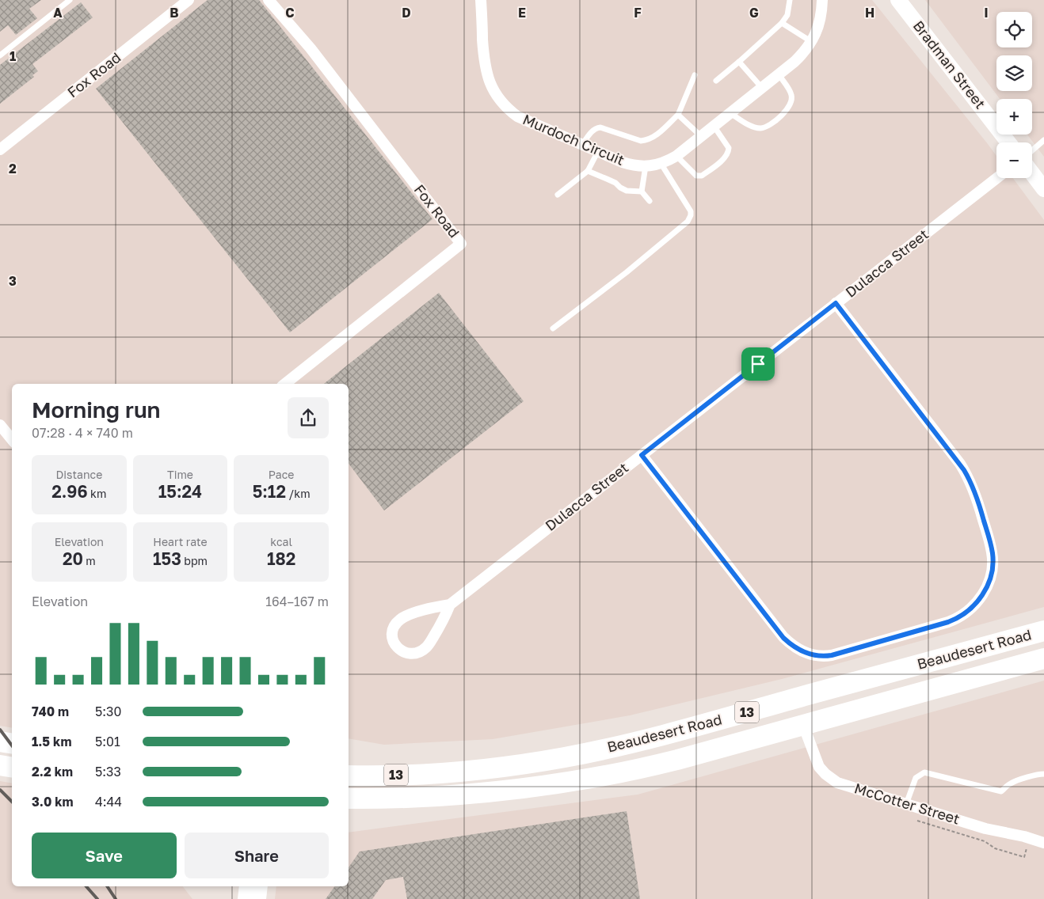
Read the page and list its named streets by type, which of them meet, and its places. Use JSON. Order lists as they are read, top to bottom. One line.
{"streets":{"highway":["Beaudesert Road","13"],"main road":["Bradman Street"],"street":["Fox Road","Murdoch Circuit","Dulacca Street","McCotter Street"]},"crossings":[["Beaudesert Road","McCotter Street"]],"page":{"map_buttons":["+","−"],"heading":["Morning run","07:28 · 4 × 740 m"],"stats":[["Distance","2.96 km"],["Time","15:24"],["Pace","5:12 /km"],["Elevation","20 m"],["Heart rate","153 bpm"],["kcal","182"]],"chart":["Elevation","164–167 m"],"list":[{"name":"740 m","note":"5:30"},{"name":"1.5 km","note":"5:01"},{"name":"2.2 km","note":"5:33"},{"name":"3.0 km","note":"4:44"}],"buttons":["Save","Share"]},"grid":{"columns":["A","B","C","D","E","F","G","H","I"],"rows":["1","2","3"]}}
